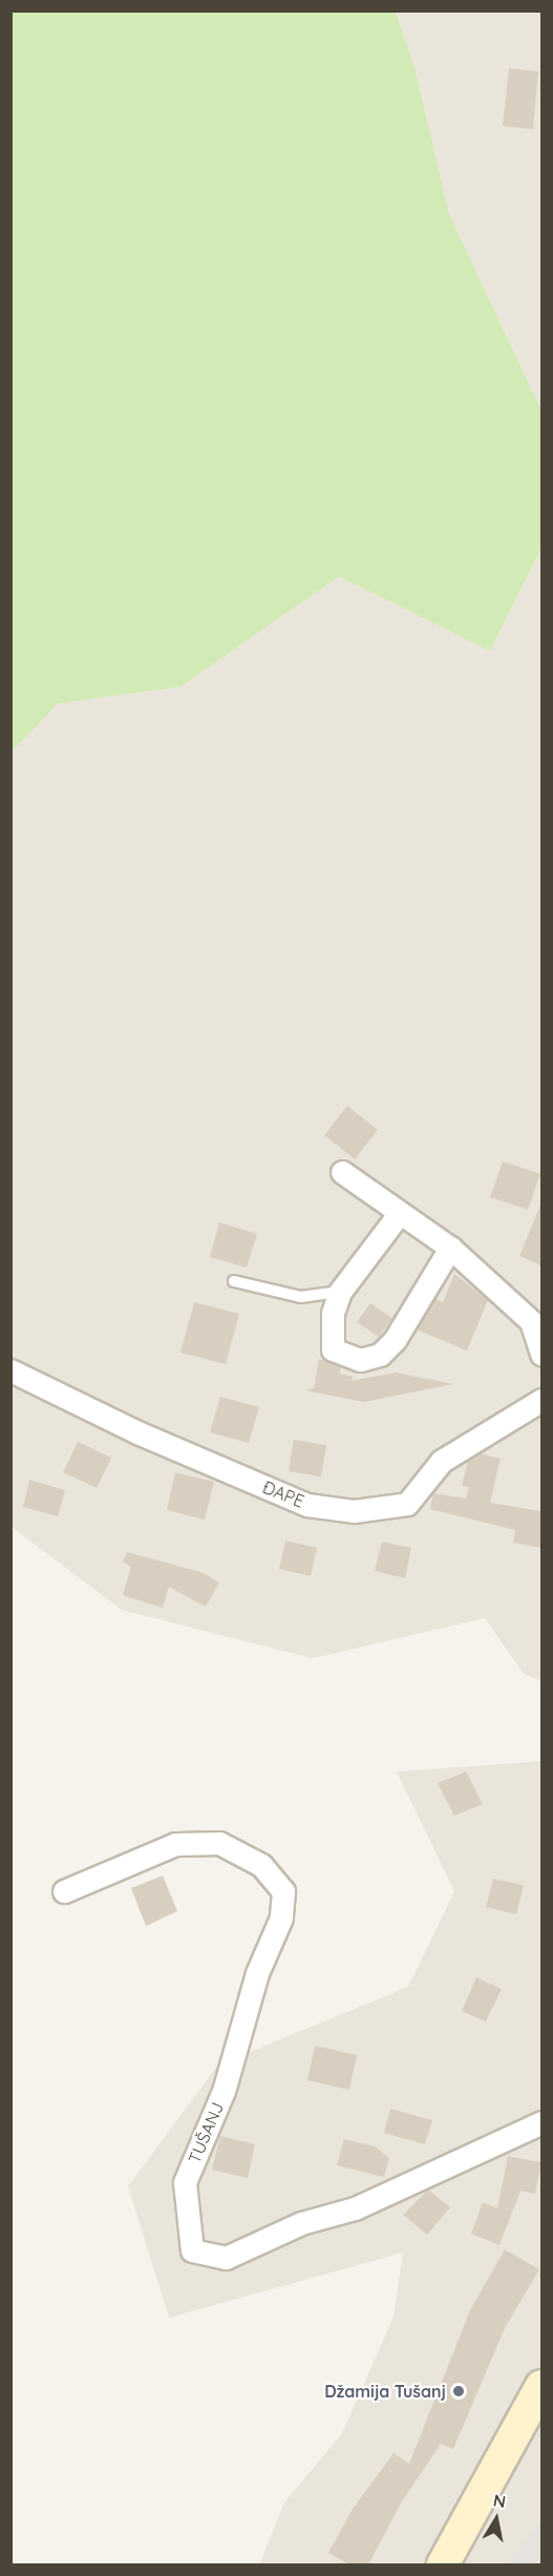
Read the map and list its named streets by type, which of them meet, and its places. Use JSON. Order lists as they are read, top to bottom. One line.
{"streets":{"street":["ĐAPE","TUŠANJ"]},"places":["Džamija Tušanj"],"north":"top"}
